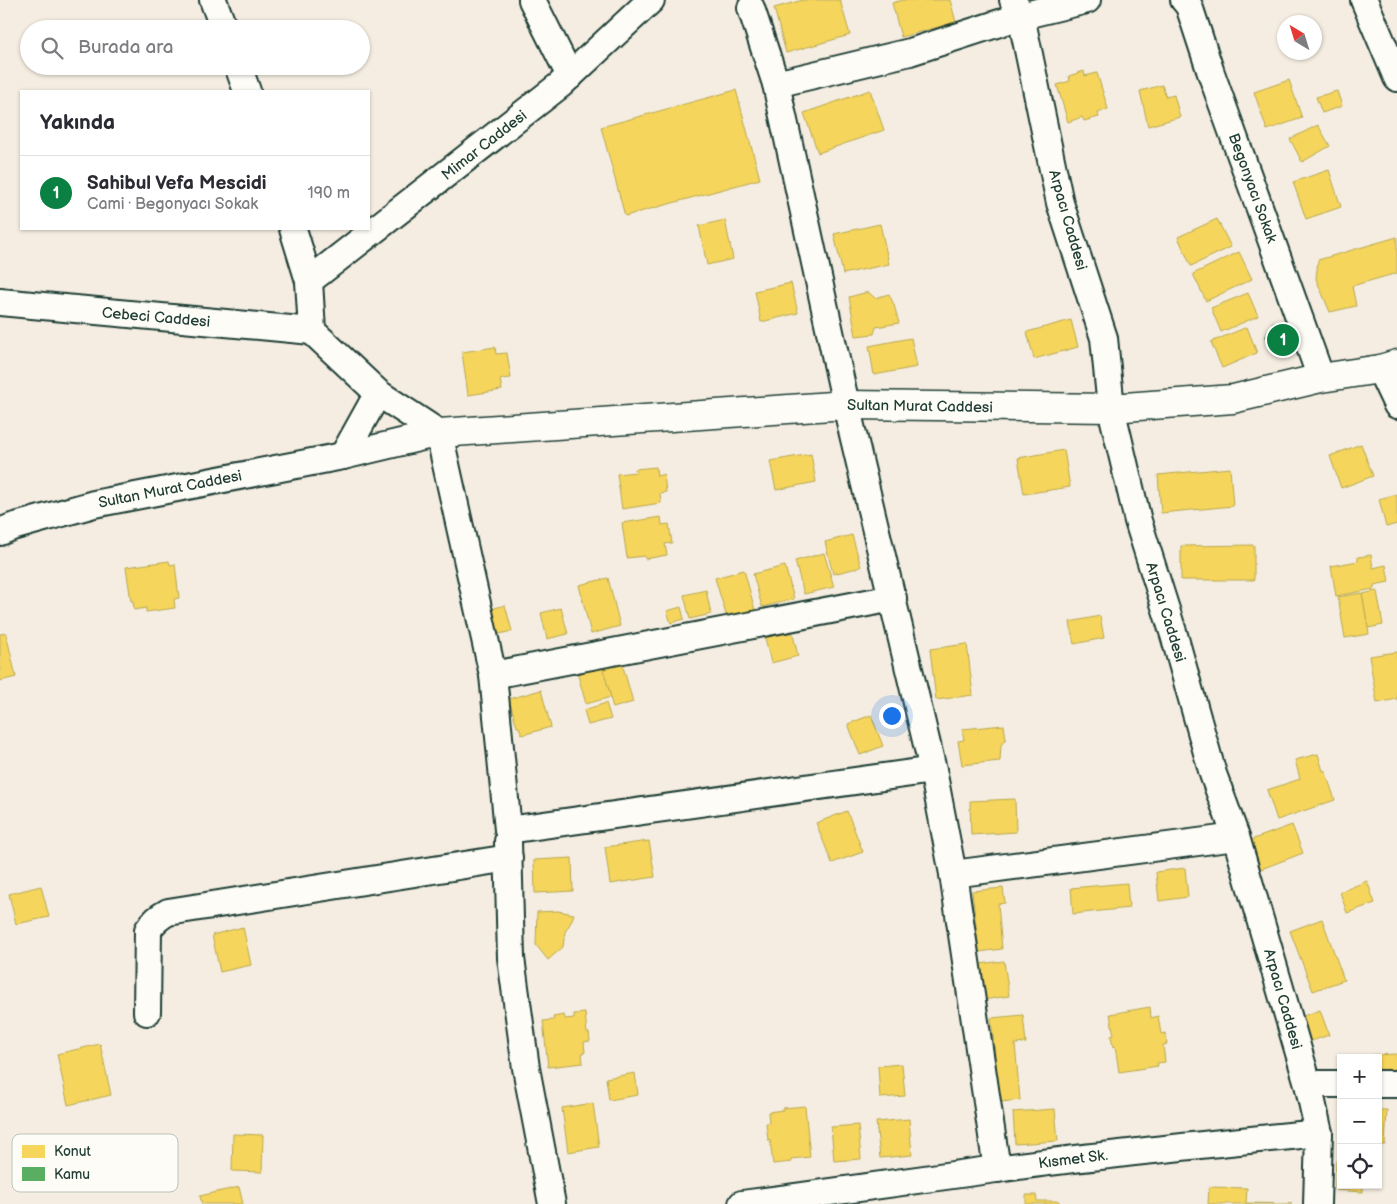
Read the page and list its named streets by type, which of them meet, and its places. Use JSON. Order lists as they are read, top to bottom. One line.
{"streets":{"main road":["Sultan Murat Caddesi"],"street":["Mimar Caddesi","Begonyacı Sokak","Arpacı Caddesi","Cebeci Caddesi","Kısmet Sk."]},"crossings":[["Begonyacı Sokak","Sultan Murat Caddesi"],["Arpacı Caddesi","Sultan Murat Caddesi"],["Arpacı Caddesi","Kısmet Sk."]],"legend":["Konut","Kamu"],"north":"top left","page":{"search":"Burada ara","heading":"Yakında","list":[{"mark":"1","name":"Sahibul Vefa Mescidi","note":"Cami · Begonyacı Sokak","value":"190 m"}],"pins":"1","map_buttons":["+","−"]}}
